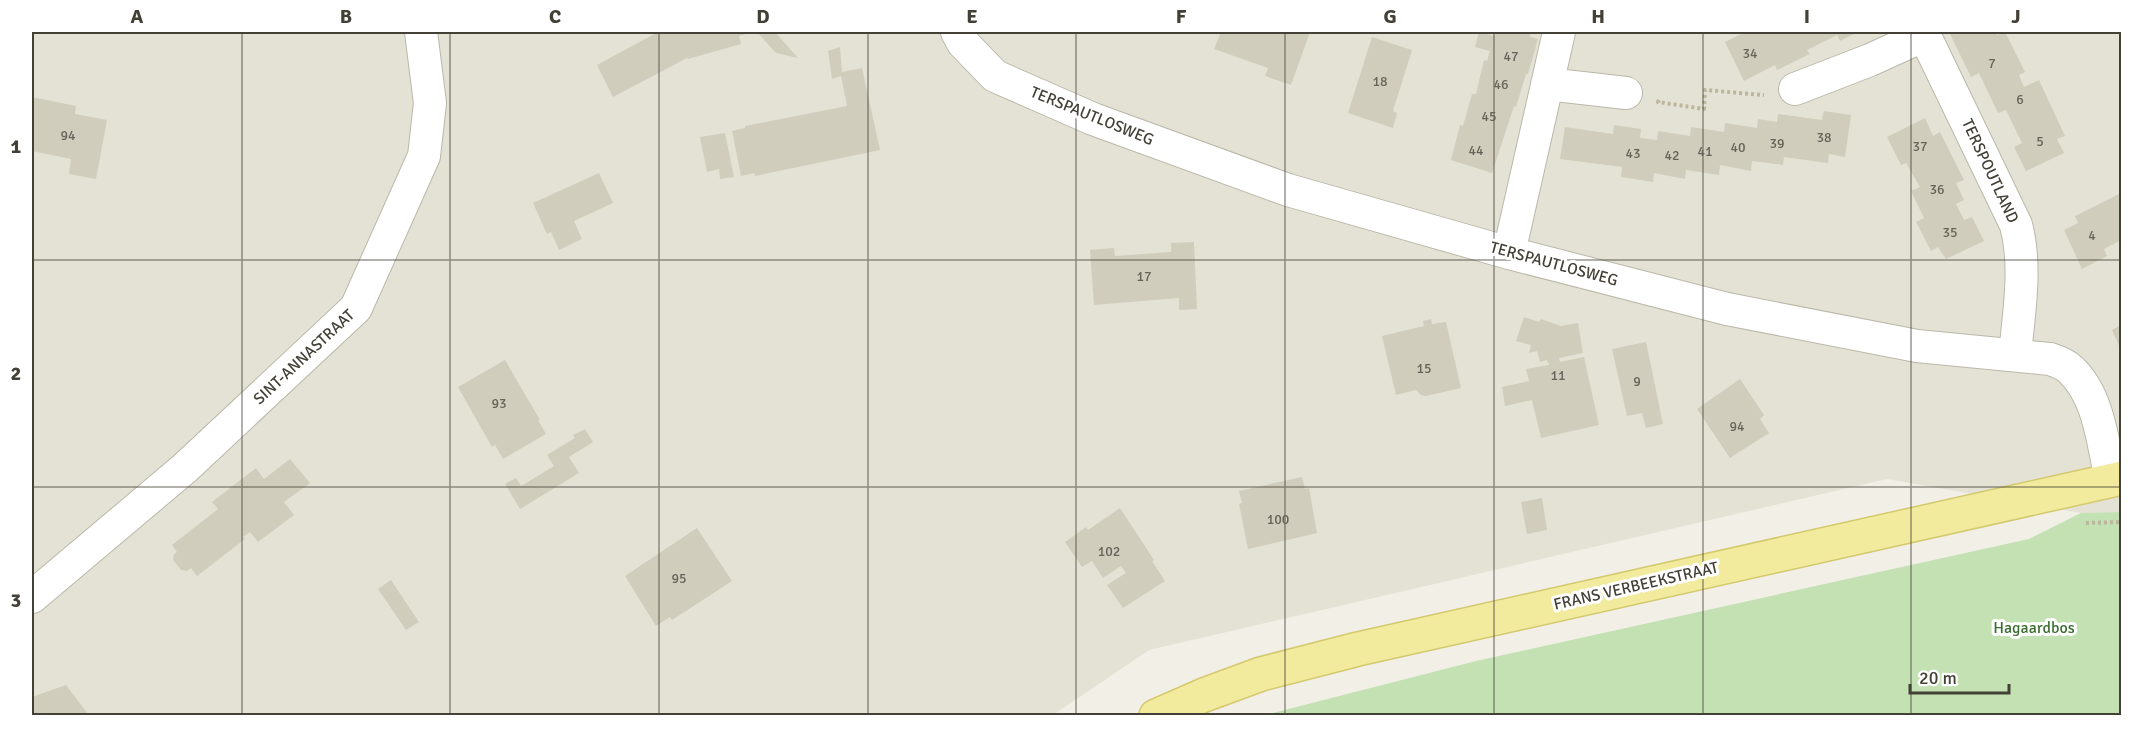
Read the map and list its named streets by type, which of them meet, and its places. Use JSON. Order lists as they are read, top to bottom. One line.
{"streets":{"main road":["FRANS VERBEEKSTRAAT"],"street":["TERSPAUTLOSWEG","TERSPOUTLAND","SINT-ANNASTRAAT"]},"crossings":[["TERSPAUTLOSWEG","TERSPOUTLAND"],["TERSPAUTLOSWEG","FRANS VERBEEKSTRAAT"]],"parks":["Hagaardbos"],"house_numbers":["34","47","7","18","46","6","45","94","38","5","39","37","40","44","41","43","42","36","35","4","17","15","11","9","93","94","100","102","95"],"scale_bar":"20 m","grid":{"columns":["A","B","C","D","E","F","G","H","I","J"],"rows":["1","2","3"]}}
